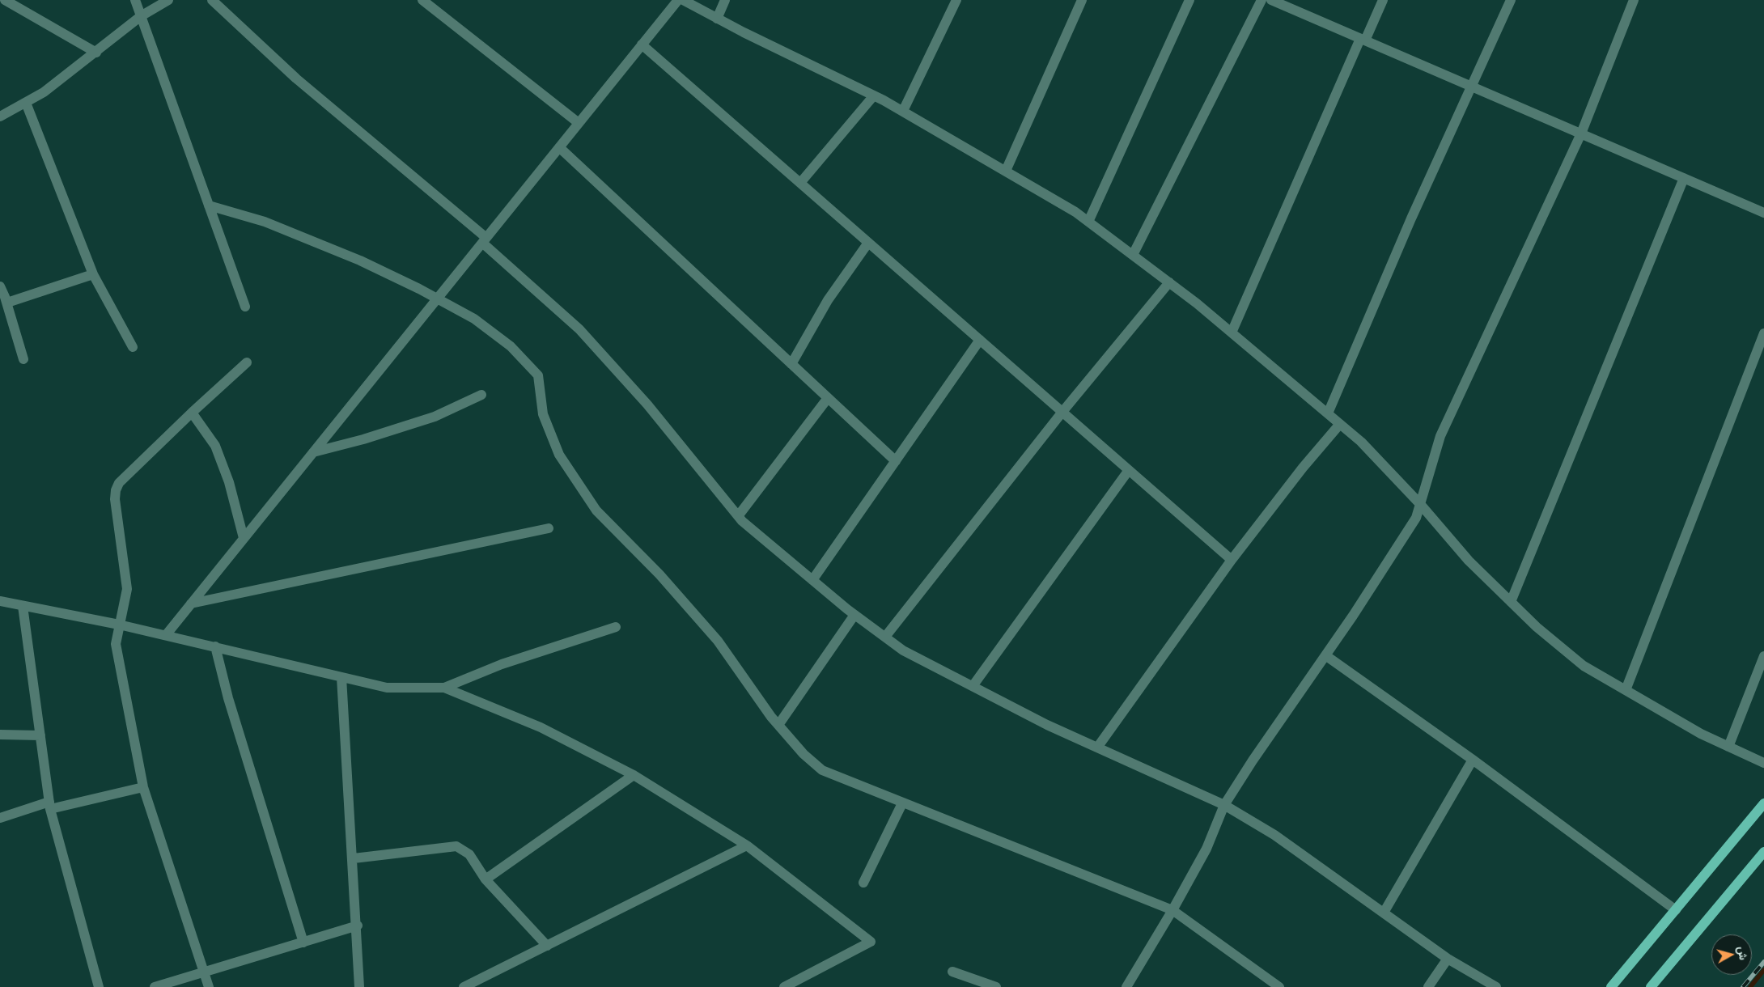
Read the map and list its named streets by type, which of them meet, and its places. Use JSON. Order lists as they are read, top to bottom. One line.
{"north":"right"}
